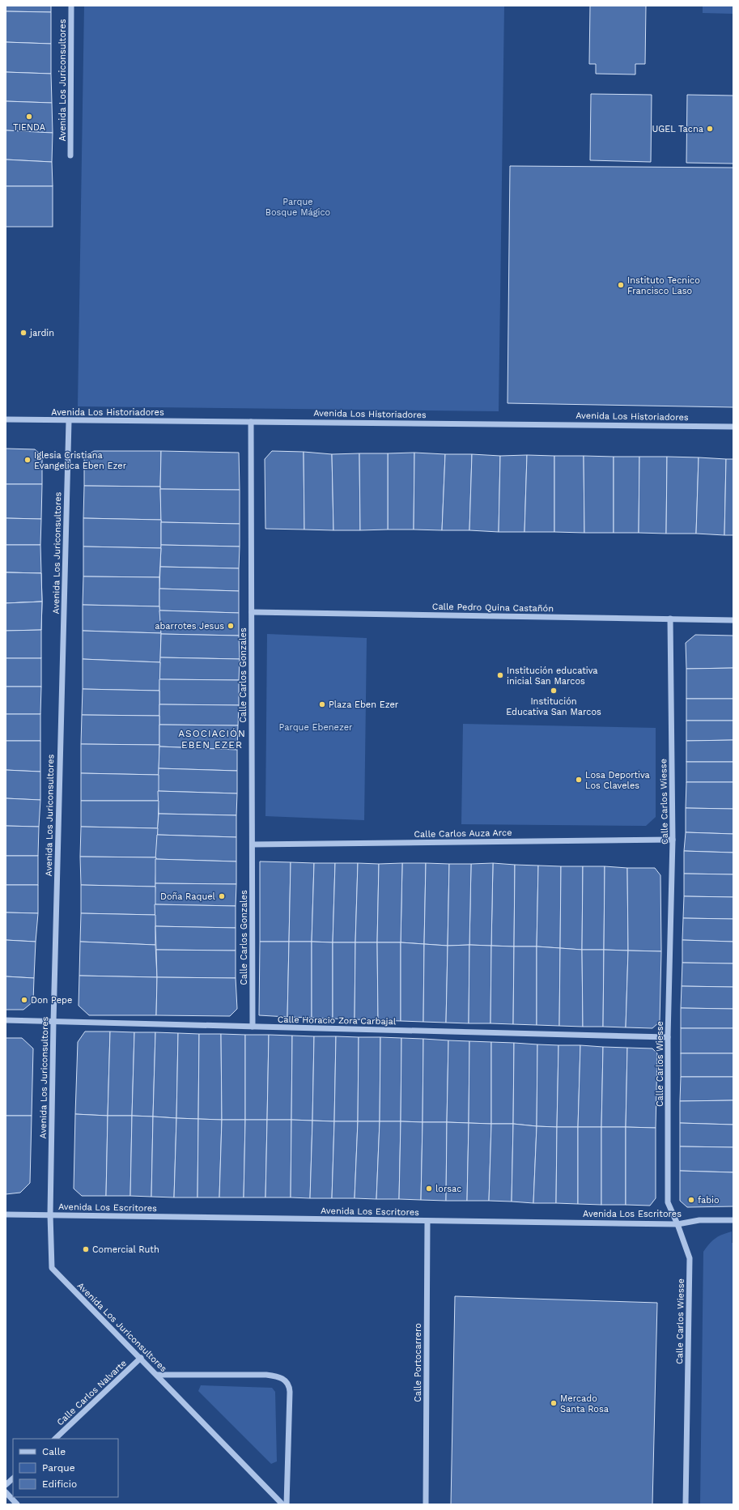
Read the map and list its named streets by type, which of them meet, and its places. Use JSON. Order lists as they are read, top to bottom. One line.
{"streets":{"street":["Avenida Los Juriconsultores","Avenida Los Historiadores","Calle Pedro Quina Castañón","Calle Carlos Gonzales","Calle Carlos Wiesse","Calle Carlos Auza Arce","Calle Horacio Zora Carbajal","Avenida Los Escritores","Calle Portocarrero","Calle Carlos Nalvarte"]},"crossings":[["Avenida Los Juriconsultores","Avenida Los Historiadores"],["Avenida Los Juriconsultores","Calle Horacio Zora Carbajal"],["Avenida Los Juriconsultores","Avenida Los Escritores"],["Avenida Los Juriconsultores","Calle Carlos Nalvarte"],["Avenida Los Historiadores","Calle Carlos Gonzales"],["Calle Pedro Quina Castañón","Calle Carlos Gonzales"],["Calle Pedro Quina Castañón","Calle Carlos Wiesse"],["Calle Carlos Gonzales","Calle Carlos Auza Arce"],["Calle Carlos Gonzales","Calle Horacio Zora Carbajal"],["Calle Carlos Wiesse","Calle Carlos Auza Arce"],["Calle Carlos Wiesse","Calle Horacio Zora Carbajal"],["Calle Carlos Wiesse","Avenida Los Escritores"],["Avenida Los Escritores","Calle Portocarrero"]],"districts":["ASOCIACIÓN EBEN EZER"],"parks":["Parque Bosque Mágico","Parque Ebenezer"],"places":["TIENDA","UGEL Tacna","Instituto Tecnico Francisco Laso","jardin","Iglesia Cristiana Evangelica Eben Ezer","abarrotes Jesus","Institución educativa inicial San Marcos","Institución Educativa San Marcos","Plaza Eben Ezer","Losa Deportiva Los Claveles","Doña Raquel","Don Pepe","lorsac","fabio","Comercial Ruth","Mercado Santa Rosa"],"legend":["Calle","Parque","Edificio"]}
